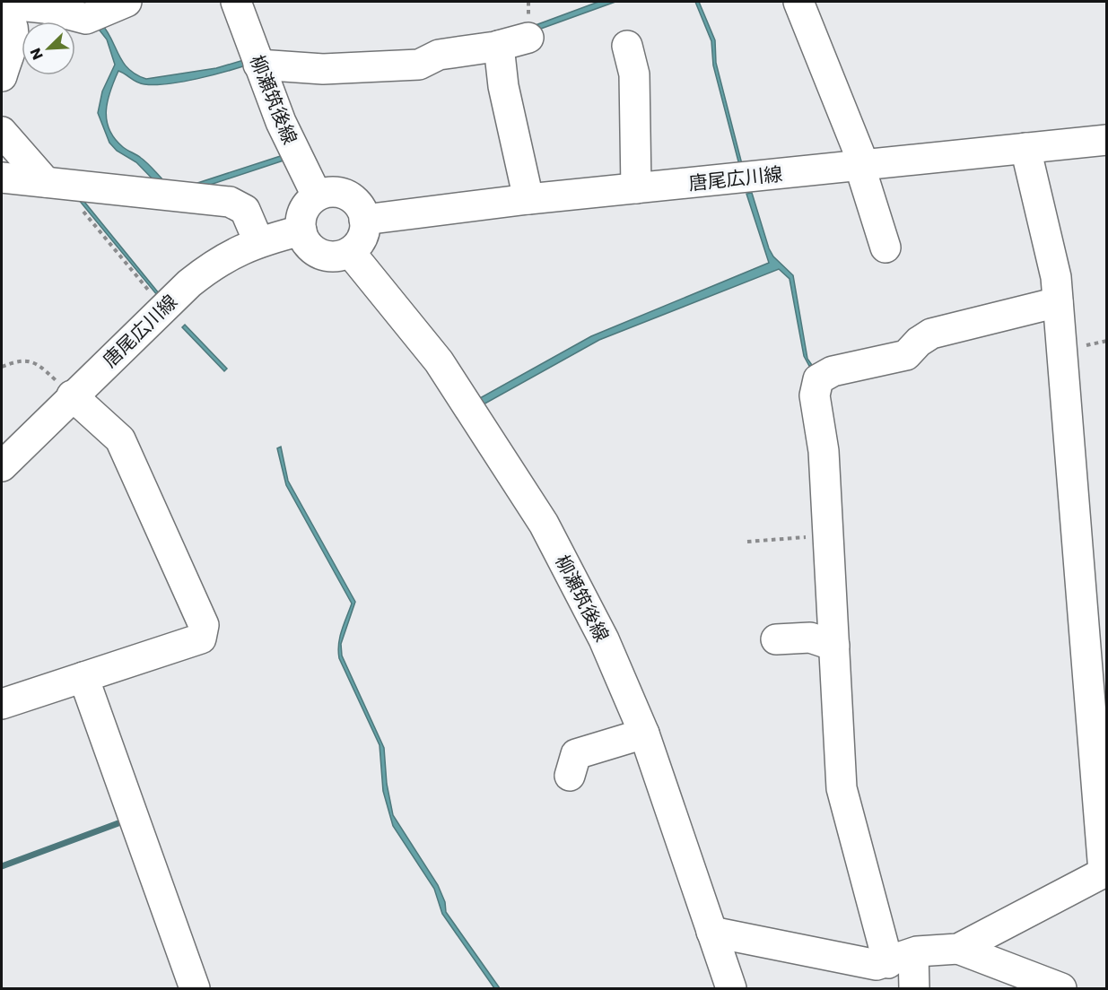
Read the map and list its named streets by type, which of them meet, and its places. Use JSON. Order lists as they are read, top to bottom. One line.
{"streets":{"street":["柳瀬筑後線","唐尾広川線"]},"crossings":[["柳瀬筑後線","唐尾広川線"]],"north":"bottom left"}
